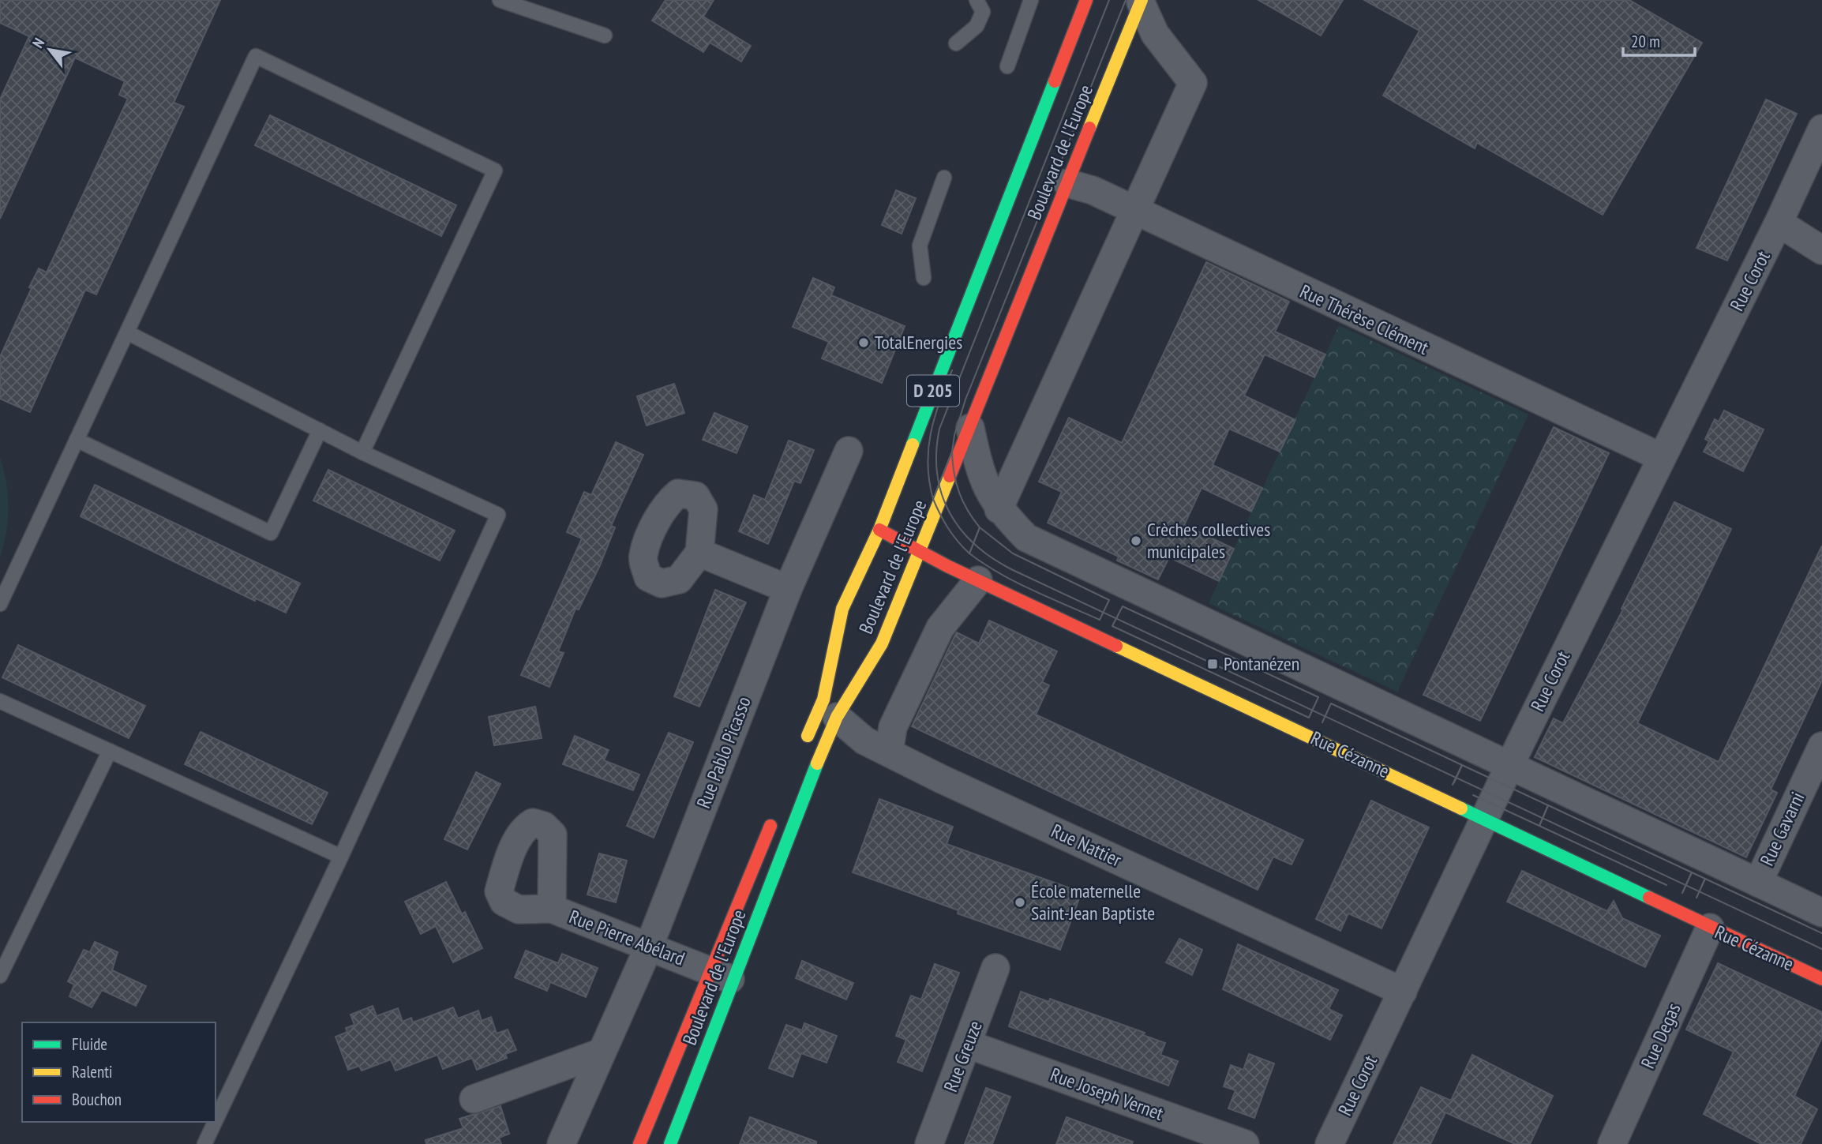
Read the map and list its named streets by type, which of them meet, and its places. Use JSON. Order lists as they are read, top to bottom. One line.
{"streets":{"main road":["Boulevard de l'Europe","D 205","Rue Cézanne"],"street":["Rue Corot","Rue Thérèse Clément","Rue Pablo Picasso","Rue Gavarni","Rue Nattier","Rue Pierre Abélard","Rue Degas","Rue Greuze","Rue Joseph Vernet"]},"crossings":[["Boulevard de l'Europe","Rue Thérèse Clément"],["Boulevard de l'Europe","Rue Cézanne"],["Boulevard de l'Europe","Rue Nattier"],["Boulevard de l'Europe","Rue Pierre Abélard"],["Rue Corot","Rue Thérèse Clément"],["Rue Corot","Rue Cézanne"],["Rue Corot","Rue Nattier"],["Rue Pablo Picasso","Rue Pierre Abélard"],["Rue Cézanne","Rue Degas"],["Rue Greuze","Rue Joseph Vernet"]],"places":{"other":["TotalEnergies","Crèches collectives municipales","École maternelle Saint-Jean Baptiste"],"transit":["Pontanézen"]},"legend":["Fluide","Ralenti","Bouchon"],"scale_bar":"20 m","north":"top left"}
